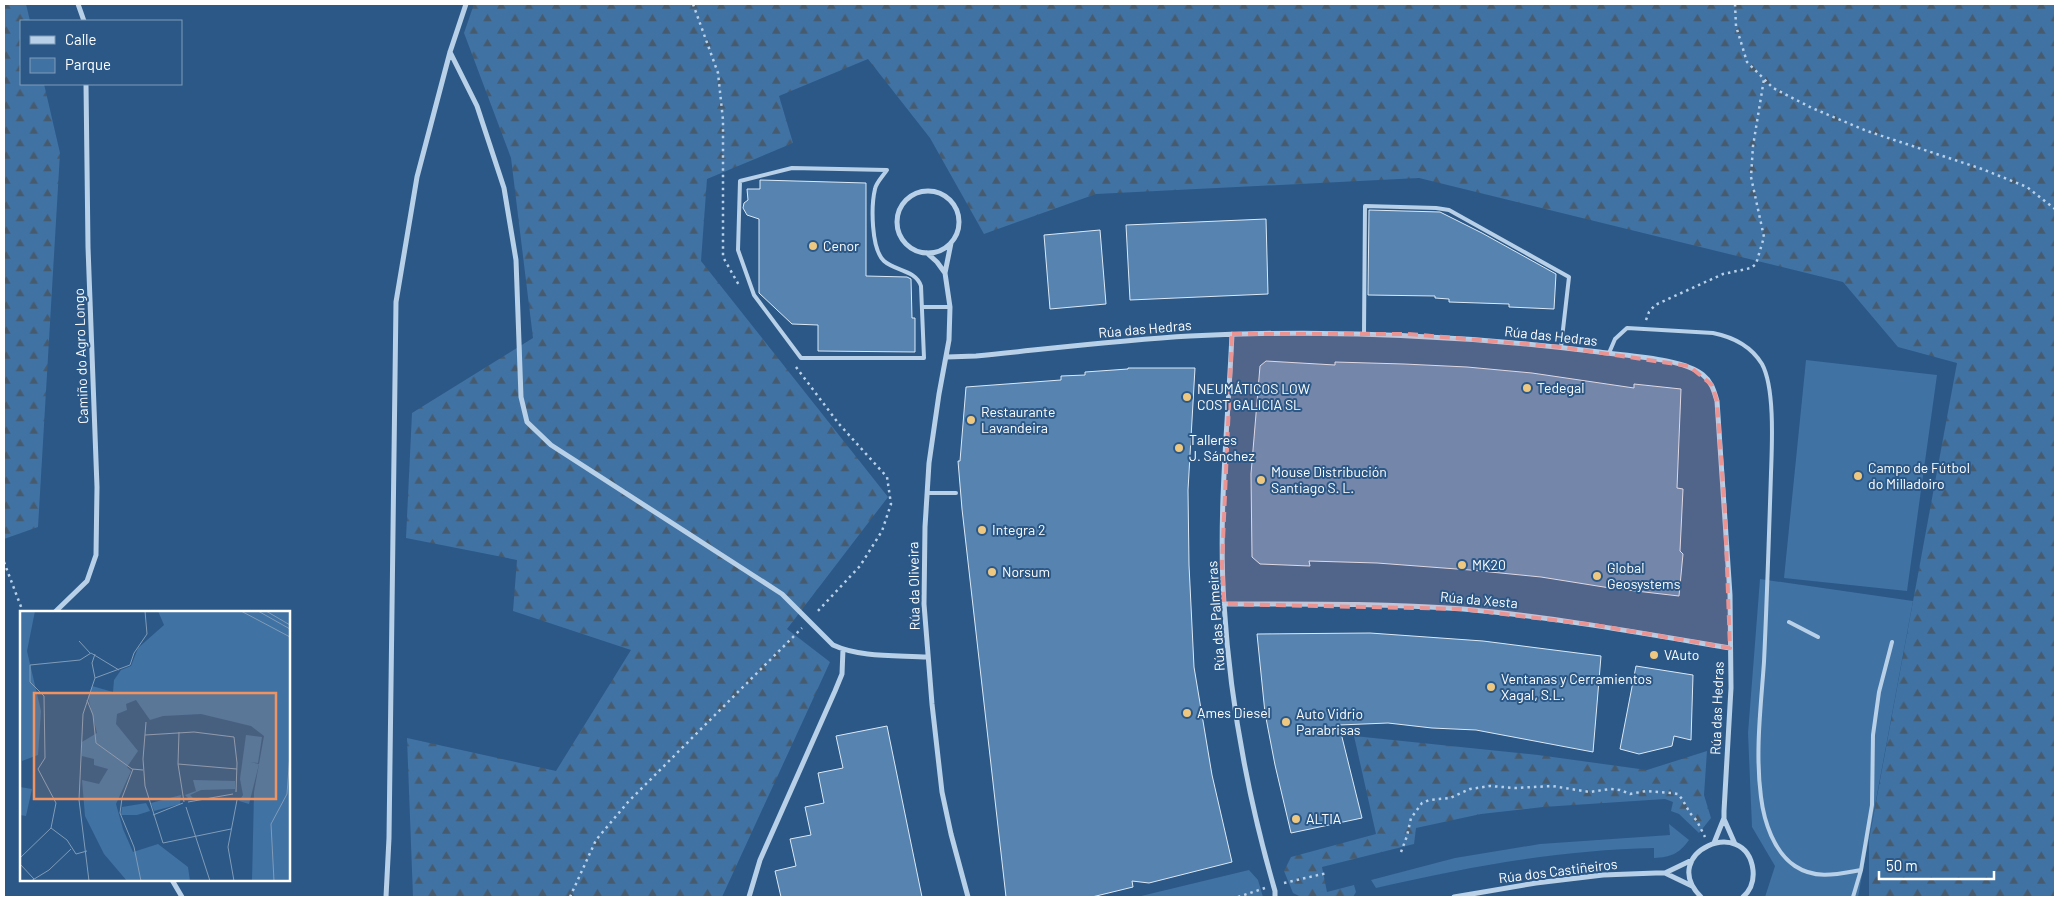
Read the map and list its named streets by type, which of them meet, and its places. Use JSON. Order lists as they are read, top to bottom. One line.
{"streets":{"street":["Rúa das Hedras","Camiño do Agro Longo","Rúa da Oliveira","Rúa da Xesta","Rúa das Palmeiras","Rúa dos Castiñeiros"]},"crossings":[["Rúa das Hedras","Rúa da Oliveira"],["Rúa das Hedras","Rúa da Xesta"],["Rúa das Hedras","Rúa das Palmeiras"],["Rúa das Hedras","Rúa dos Castiñeiros"],["Rúa da Xesta","Rúa das Palmeiras"]],"places":["Cenor","Tedegal","NEUMÁTICOS LOW COST GALICIA SL","Restaurante Lavandeira","Talleres J. Sánchez","Campo de Fútbol do Milladoiro","Mouse Distribución Santiago S. L.","Integra 2","MK20","Norsum","Global Geosystems","VAuto","Ventanas y Cerramientos Xagal, S.L.","Ames Diesel","Auto Vidrio Parabrisas","ALTIA"],"legend":["Calle","Parque"],"scale_bar":"50 m"}
